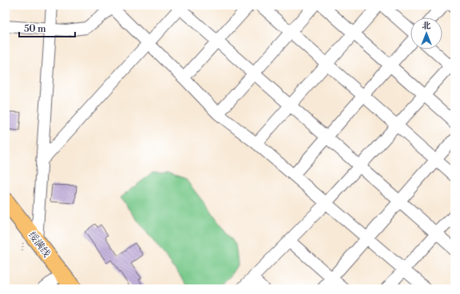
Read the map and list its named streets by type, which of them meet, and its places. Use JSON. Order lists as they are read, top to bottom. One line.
{"streets":{"highway":["绥满线"]},"scale_bar":"50 m","north":"top"}
